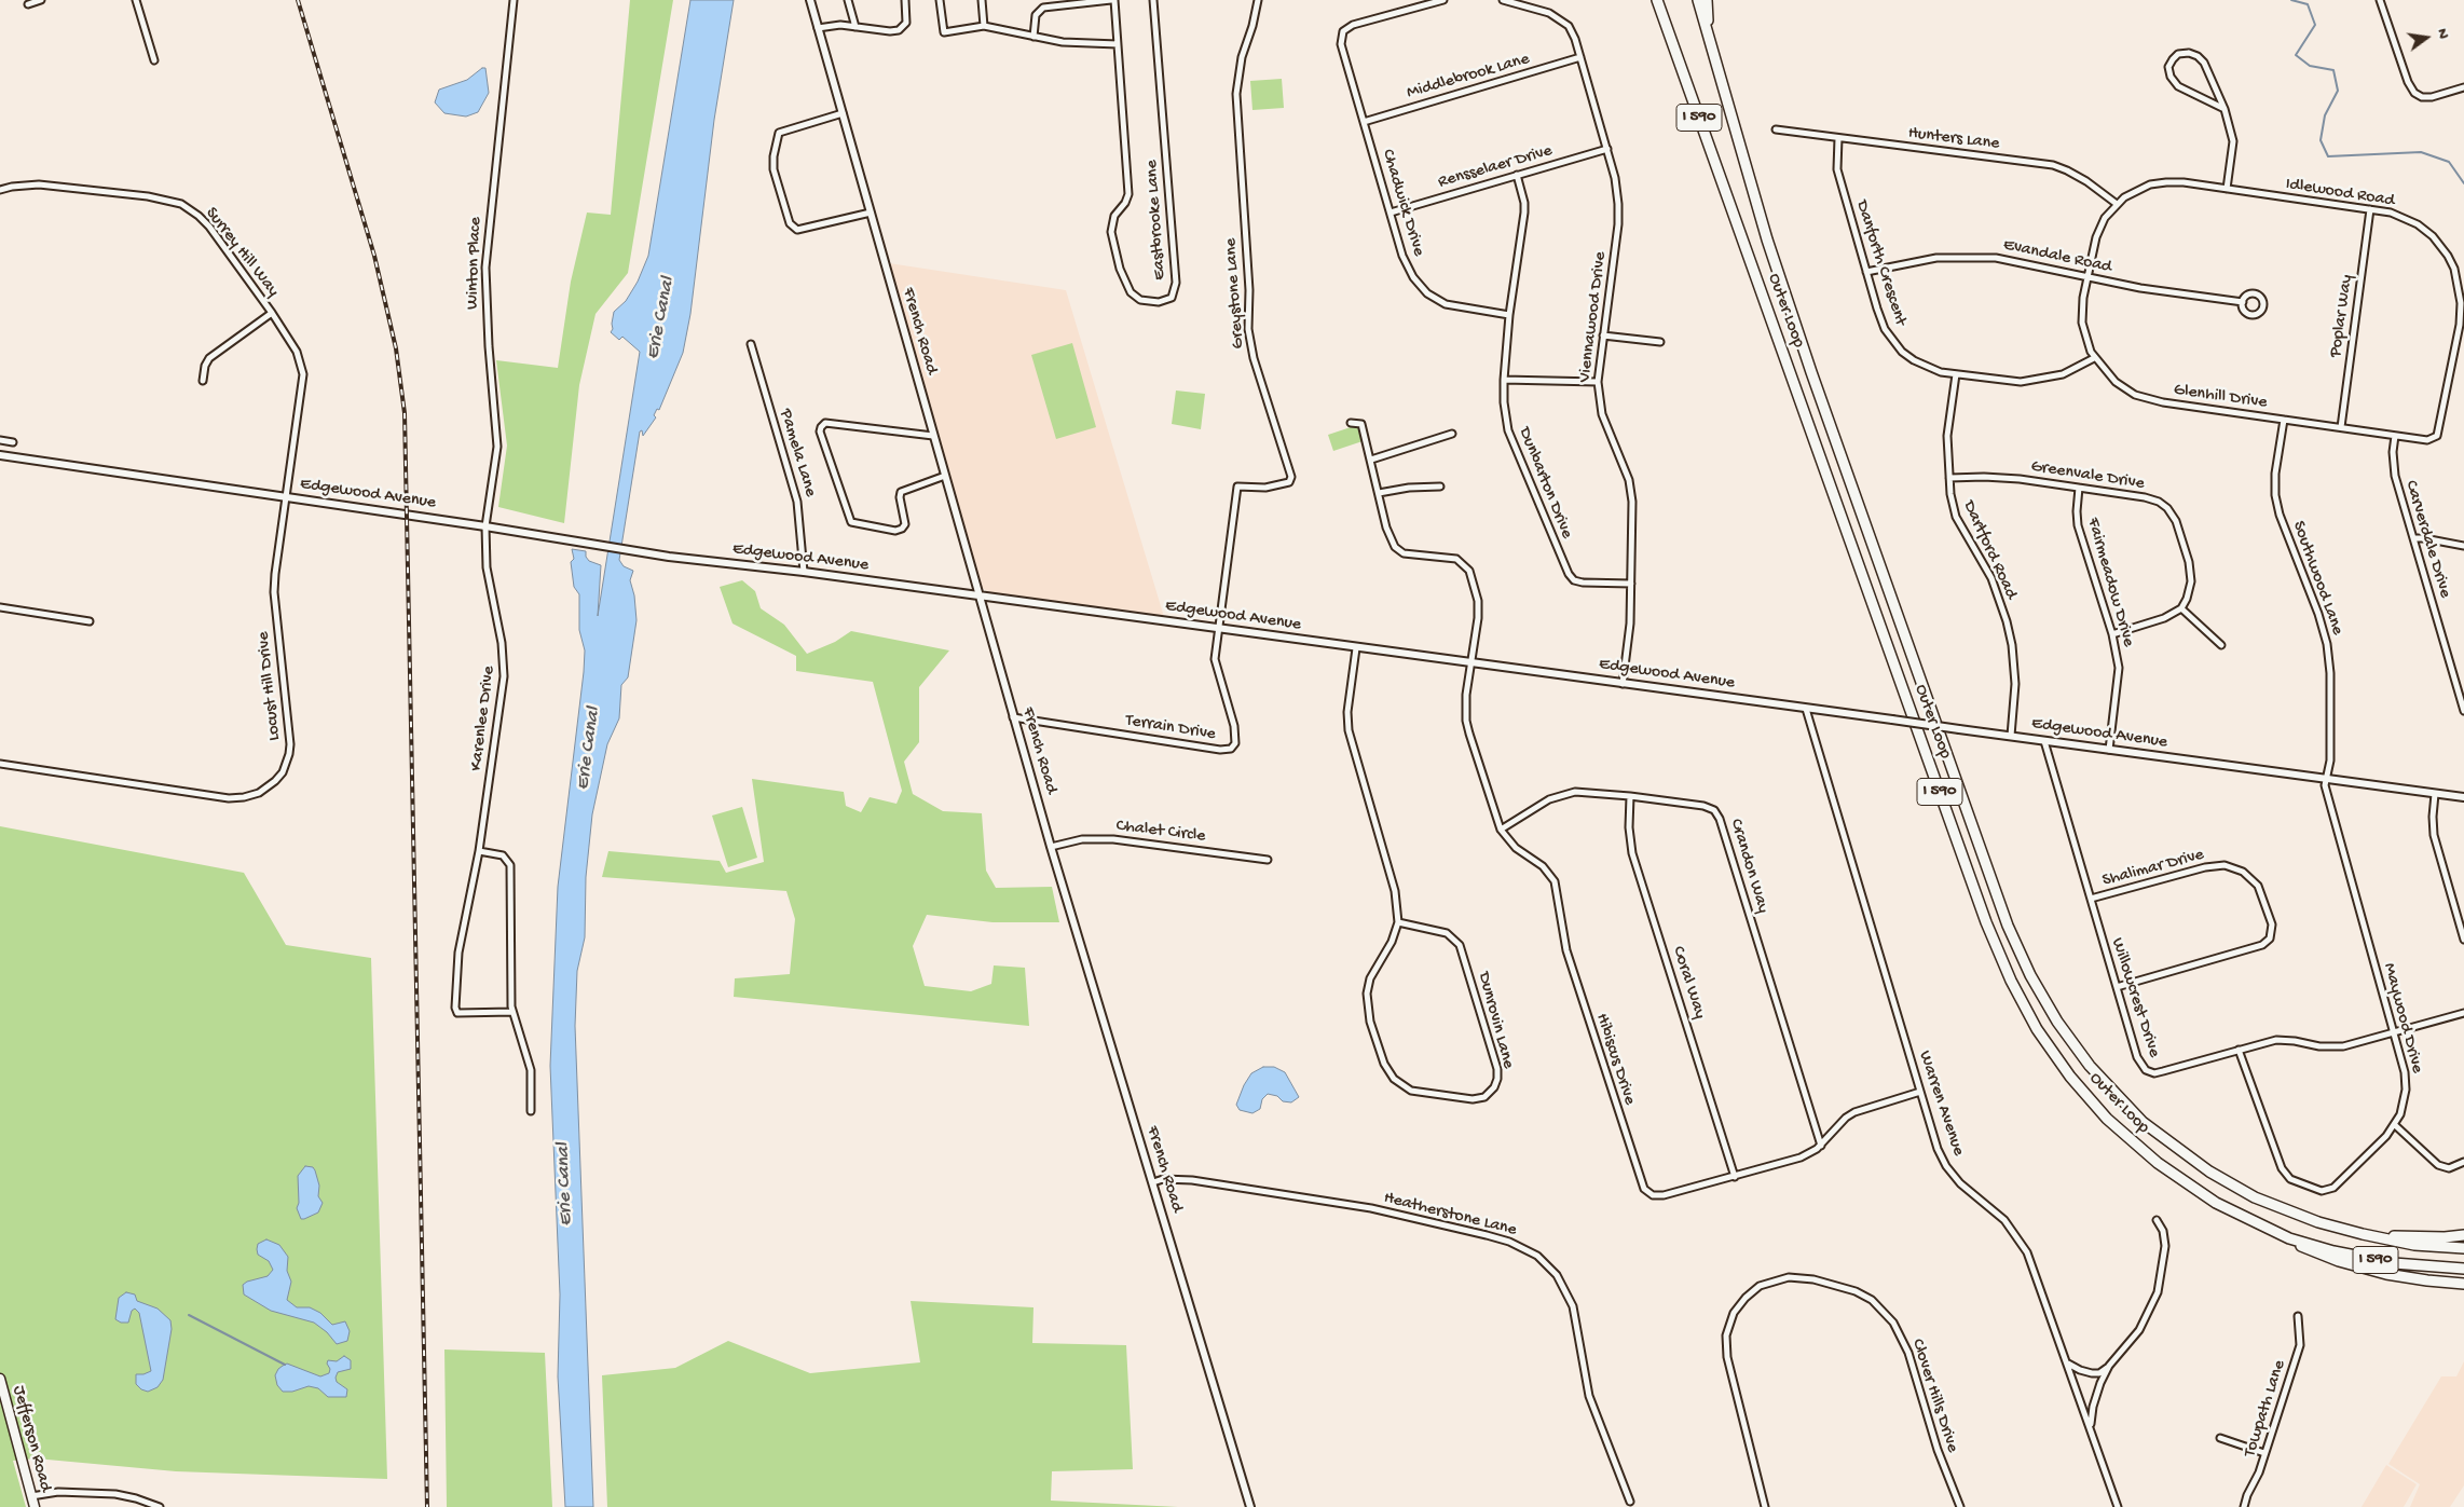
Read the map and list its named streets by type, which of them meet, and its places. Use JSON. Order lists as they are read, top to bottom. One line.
{"streets":{"highway":["I 590","Outer Loop"],"main road":["Jefferson Road"],"street":["Middlebrook Lane","Hunters Lane","Rensselaer Drive","Idlewood Road","Chadwick Drive","Eastbrooke Lane","Surrey Hill Way","Evandale Road","Winton Place","Danforth Crescent","Greystone Lane","Poplar Way","Viennawood Drive","French Road","Glenhill Drive","Pamela Lane","Greenvale Drive","Dunbarton Drive","Edgewood Avenue","Carverdale Drive","Dartford Road","Southwood Lane","Fairmeadow Drive","Locust Hill Drive","Karenlee Drive","Terrain Drive","Chalet Circle","Crandon Way","Shalimar Drive","Coral Way","Willowcrest Drive","Maywood Drive","Dunrovin Lane","Hibiscus Drive","Warren Avenue","Heatherstone Lane","Clover Hills Drive","Towpath Lane"]},"crossings":[["Middlebrook Lane","Chadwick Drive"],["Middlebrook Lane","Viennawood Drive"],["Hunters Lane","Idlewood Road"],["Hunters Lane","Danforth Crescent"],["Rensselaer Drive","Chadwick Drive"],["Rensselaer Drive","Viennawood Drive"],["Rensselaer Drive","Dunbarton Drive"],["Idlewood Road","Evandale Road"],["Idlewood Road","Poplar Way"],["Idlewood Road","Glenhill Drive"],["Chadwick Drive","Dunbarton Drive"],["Surrey Hill Way","Edgewood Avenue"],["Surrey Hill Way","Locust Hill Drive"],["Evandale Road","Danforth Crescent"],["Evandale Road","Glenhill Drive"],["Winton Place","Edgewood Avenue"],["Winton Place","Karenlee Drive"],["Danforth Crescent","Glenhill Drive"],["Danforth Crescent","Dartford Road"],["Greystone Lane","Edgewood Avenue"],["Greystone Lane","Terrain Drive"],["Poplar Way","Glenhill Drive"],["Viennawood Drive","Dunbarton Drive"],["Viennawood Drive","Edgewood Avenue"],["French Road","Edgewood Avenue"],["French Road","Terrain Drive"],["French Road","Chalet Circle"],["French Road","Heatherstone Lane"],["Glenhill Drive","Carverdale Drive"],["Glenhill Drive","Southwood Lane"],["Pamela Lane","Edgewood Avenue"],["Greenvale Drive","Dartford Road"],["Greenvale Drive","Fairmeadow Drive"],["Edgewood Avenue","Dartford Road"],["Edgewood Avenue","Southwood Lane"],["Edgewood Avenue","Fairmeadow Drive"],["Edgewood Avenue","Locust Hill Drive"],["Edgewood Avenue","Karenlee Drive"],["Edgewood Avenue","Terrain Drive"],["Edgewood Avenue","Willowcrest Drive"],["Edgewood Avenue","Maywood Drive"],["Edgewood Avenue","Dunrovin Lane"],["Edgewood Avenue","Hibiscus Drive"],["Edgewood Avenue","Warren Avenue"],["Southwood Lane","Maywood Drive"],["Crandon Way","Coral Way"],["Crandon Way","Hibiscus Drive"],["Shalimar Drive","Willowcrest Drive"],["Coral Way","Hibiscus Drive"],["Willowcrest Drive","Maywood Drive"],["Hibiscus Drive","Warren Avenue"]],"water":["Erie Canal"],"north":"right"}
